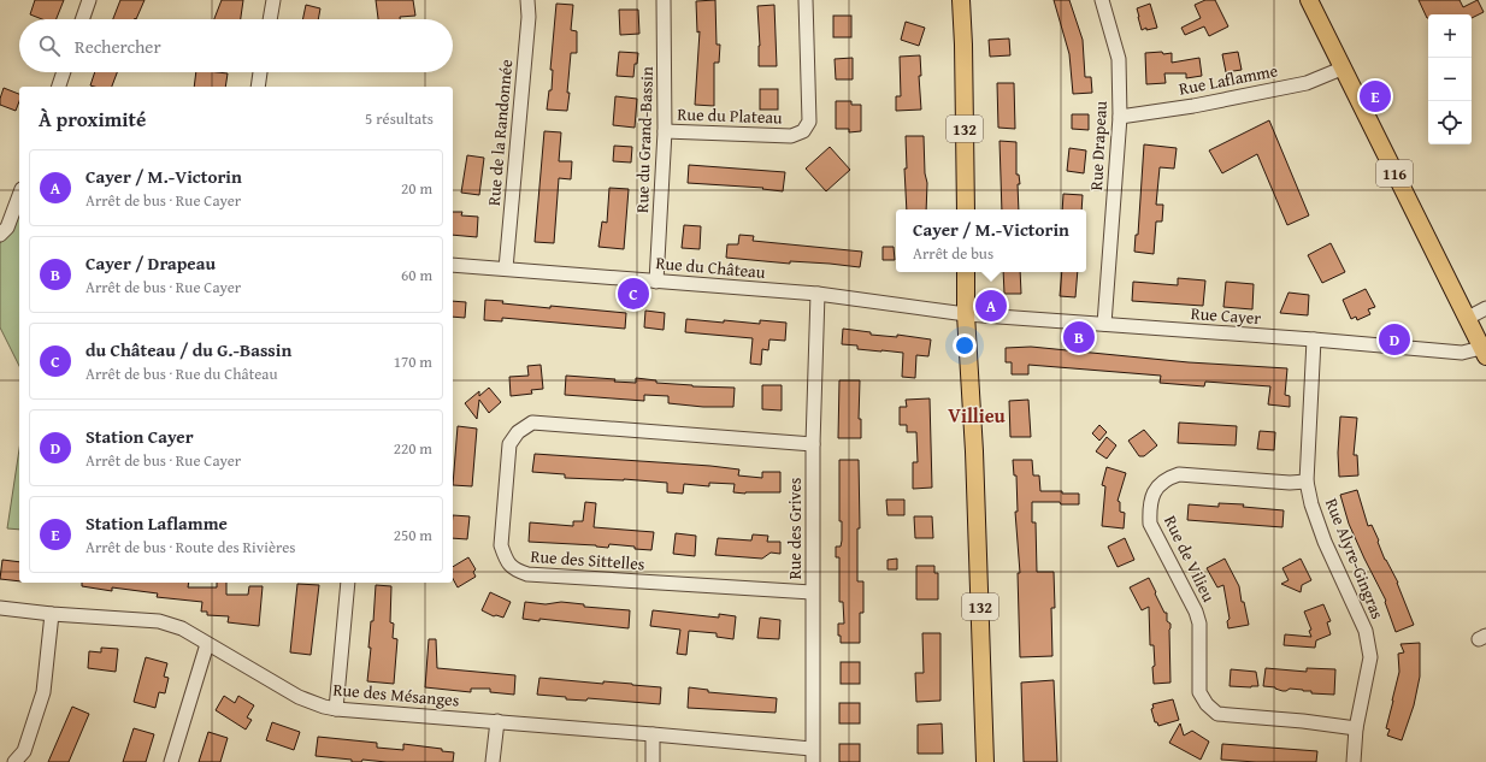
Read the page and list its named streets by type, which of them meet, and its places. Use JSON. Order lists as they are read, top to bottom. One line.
{"streets":{"main road":["132","116"],"street":["Rue Laflamme","Rue du Plateau","Rue de la Randonnée","Rue du Grand-Bassin","Rue Drapeau","Rue du Château","Rue Cayer","Rue des Grives","Rue de Vilieu","Rue Alyre-Gingras","Rue des Sittelles","Rue des Mésanges"]},"crossings":[["Rue Laflamme","Rue Drapeau"],["Rue Laflamme","116"],["Rue du Plateau","Rue du Grand-Bassin"],["132","Rue du Château"],["132","Rue Cayer"],["Rue de la Randonnée","Rue du Château"],["Rue du Grand-Bassin","Rue du Château"],["Rue Drapeau","Rue Cayer"],["116","Rue Cayer"],["Rue du Château","Rue Cayer"],["Rue du Château","Rue des Grives"],["Rue Cayer","Rue Alyre-Gingras"],["Rue des Grives","Rue des Sittelles"],["Rue des Grives","Rue des Mésanges"],["Rue de Vilieu","Rue Alyre-Gingras"]],"districts":["Villieu"],"page":{"map_buttons":["+","−"],"search":"Rechercher","pins":["E","C","A","B","D"],"heading":["À proximité","5 résultats"],"list":[{"mark":"A","name":"Cayer / M.-Victorin","note":"Arrêt de bus · Rue Cayer","value":"20 m"},{"mark":"B","name":"Cayer / Drapeau","note":"Arrêt de bus · Rue Cayer","value":"60 m"},{"mark":"C","name":"du Château / du G.-Bassin","note":"Arrêt de bus · Rue du Château","value":"170 m"},{"mark":"D","name":"Station Cayer","note":"Arrêt de bus · Rue Cayer","value":"220 m"},{"mark":"E","name":"Station Laflamme","note":"Arrêt de bus · Route des Rivières","value":"250 m"}],"popup":["Cayer / M.-Victorin","Arrêt de bus"]}}
